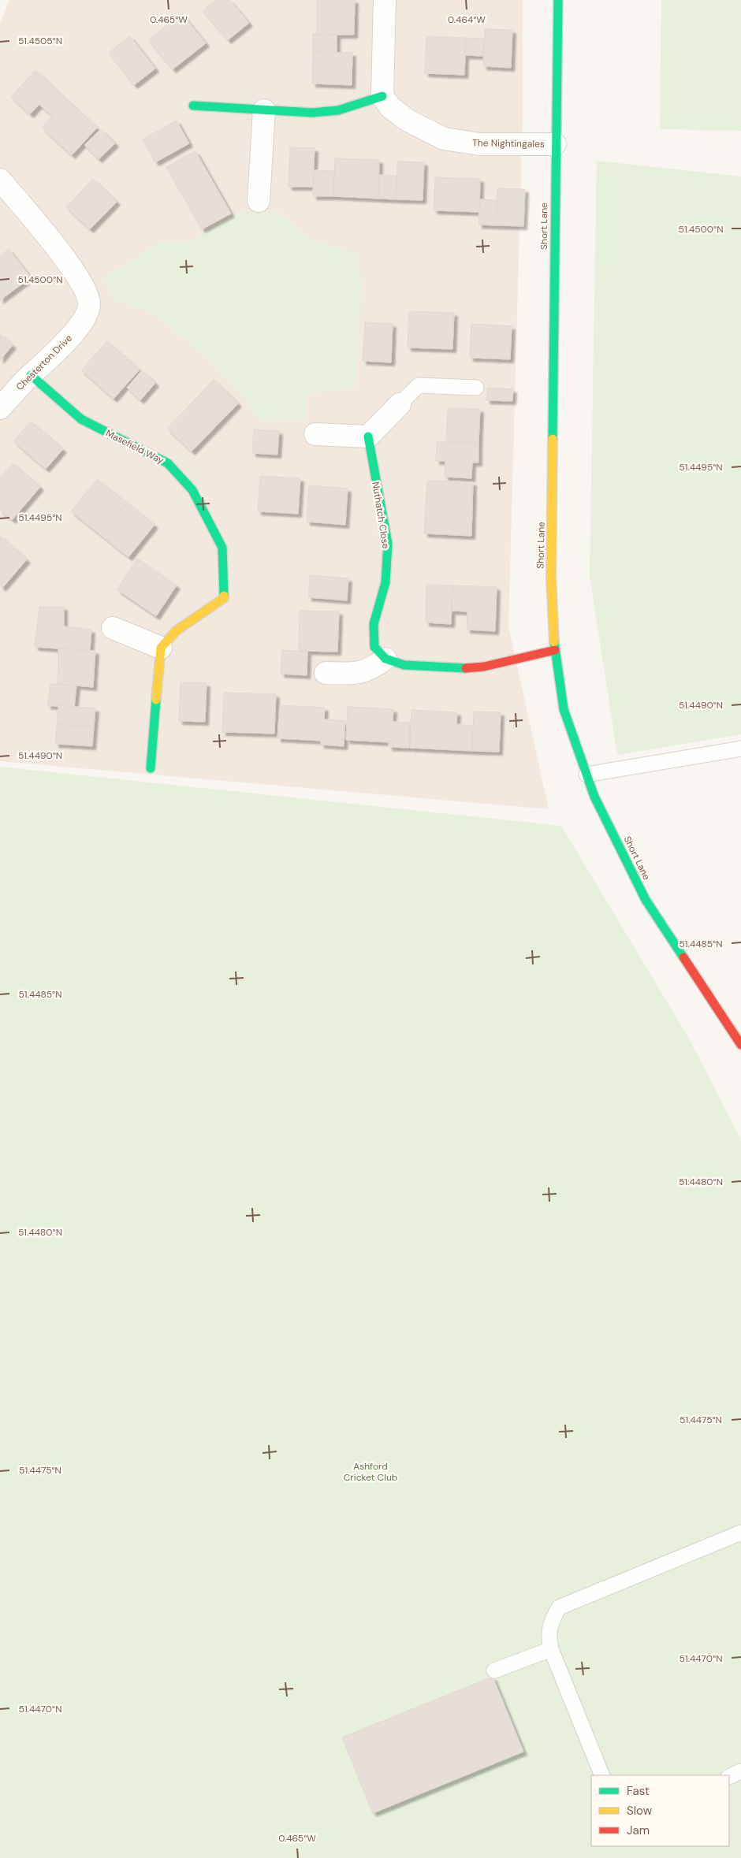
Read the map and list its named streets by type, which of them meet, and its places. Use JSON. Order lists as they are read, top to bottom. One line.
{"streets":{"street":["The Nightingales","Short Lane","Chesterton Drive","Masefield Way","Nuthatch Close"]},"crossings":[["The Nightingales","Short Lane"],["Chesterton Drive","Masefield Way"]],"parks":["Ashford Cricket Club"],"legend":["Fast","Slow","Jam"],"coordinates":["0.465°W","0.464°W","51.4505°N","51.4500°N","51.4495°N","51.4490°N","51.4485°N","51.4480°N","51.4475°N","51.4470°N"]}
